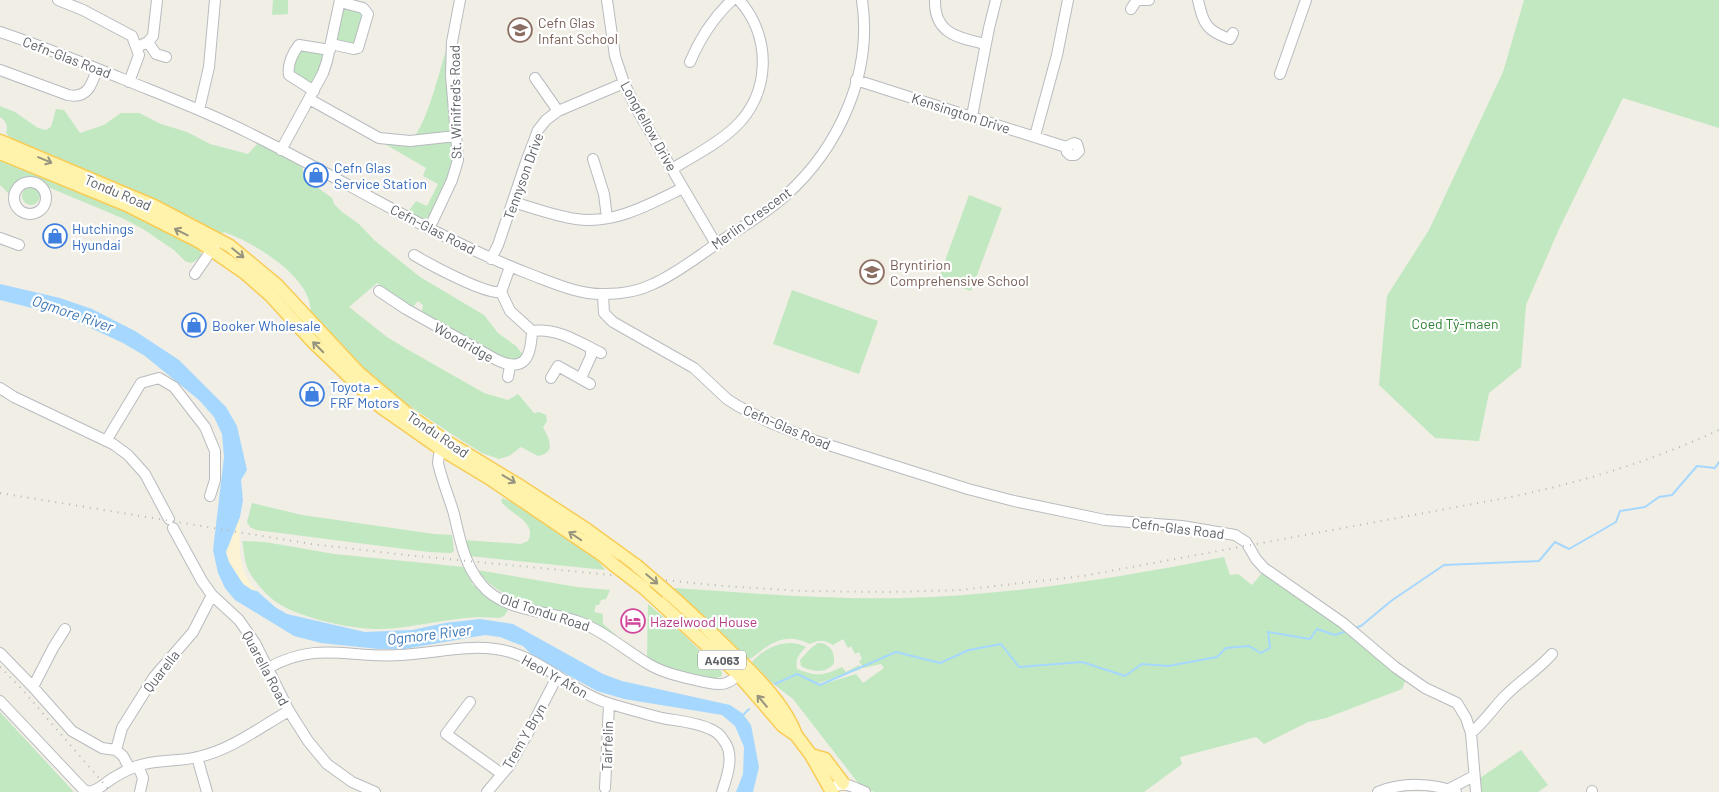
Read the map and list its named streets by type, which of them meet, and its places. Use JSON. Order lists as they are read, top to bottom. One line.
{"streets":{"main road":["Tondu Road","A4063"],"street":["Cefn-Glas Road","St. Winifred's Road","Kensington Drive","Longfellow Drive","Tennyson Drive","Merlin Crescent","Woodridge","Old Tondu Road","Quarella Road","Quarella","Heol Yr Afon","Trem Y Bryn","Tairfelin"]},"crossings":[["Cefn-Glas Road","St. Winifred's Road"],["Cefn-Glas Road","Tennyson Drive"],["Cefn-Glas Road","Merlin Crescent"],["Kensington Drive","Merlin Crescent"],["Longfellow Drive","Tennyson Drive"],["Longfellow Drive","Merlin Crescent"],["Tondu Road","Old Tondu Road"],["Quarella Road","Quarella"],["Quarella Road","Heol Yr Afon"],["Heol Yr Afon","Trem Y Bryn"],["Heol Yr Afon","Tairfelin"]],"water":["Ogmore River"],"parks":["Coed Tŷ-maen"],"places":{"school or university":["Cefn Glas Infant School","Bryntirion Comprehensive School"],"shop":["Cefn Glas Service Station","Hutchings Hyundai","Booker Wholesale","Toyota - FRF Motors"],"hotel":["Hazelwood House"]}}
